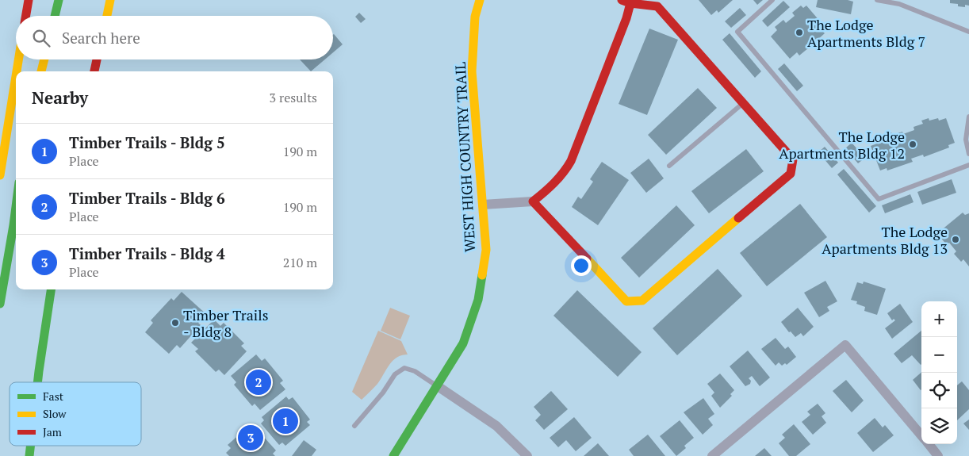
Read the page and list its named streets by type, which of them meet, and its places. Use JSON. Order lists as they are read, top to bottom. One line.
{"streets":{"main road":["WEST HIGH COUNTRY TRAIL"]},"places":["The Lodge Apartments Bldg 7","The Lodge Apartments Bldg 12","The Lodge Apartments Bldg 13","Timber Trails - Bldg 8"],"legend":["Fast","Slow","Jam"],"page":{"search":"Search here","heading":["Nearby","3 results"],"list":[{"mark":"1","name":"Timber Trails - Bldg 5","note":"Place","value":"190 m"},{"mark":"2","name":"Timber Trails - Bldg 6","note":"Place","value":"190 m"},{"mark":"3","name":"Timber Trails - Bldg 4","note":"Place","value":"210 m"}],"map_buttons":["+","−"],"pins":["2","1","3"]}}
